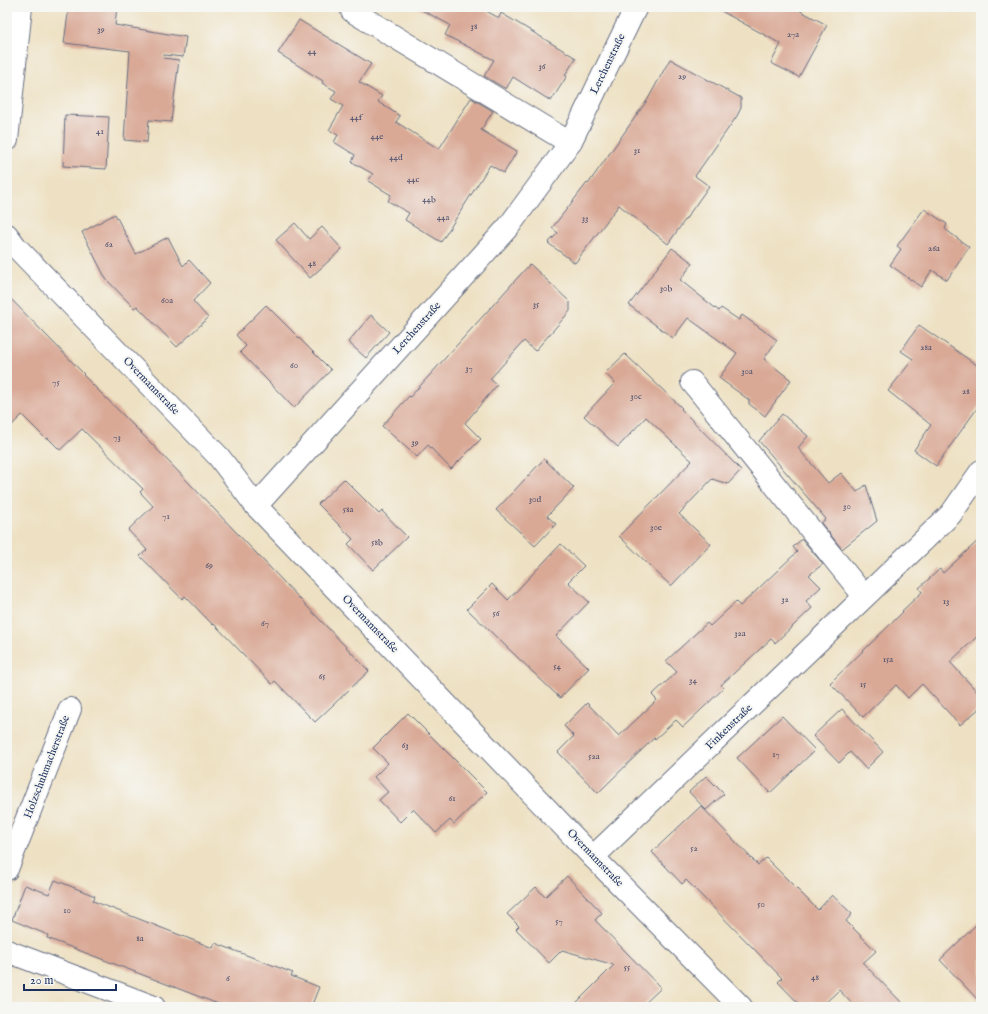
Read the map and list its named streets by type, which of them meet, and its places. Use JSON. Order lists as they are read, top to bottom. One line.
{"streets":{"street":["Lerchenstraße","Overmannstraße","Finkenstraße","Holzschuhmacherstraße"]},"crossings":[["Lerchenstraße","Overmannstraße"],["Overmannstraße","Finkenstraße"]],"house_numbers":["38","39","27a","44","36","29","44f","41","44e","31","44d","44c","44b","44a","33","62","26a","48","30b","60a","35","28a","60","37","30a","75","28","30c","73","39","30d","30","58a","71","30e","58b","69","32","13","56","67","32a","15a","54","65","34","15","63","17","52a","61","52","50","10","57","8a","55","48","6"],"scale_bar":"20 m"}
